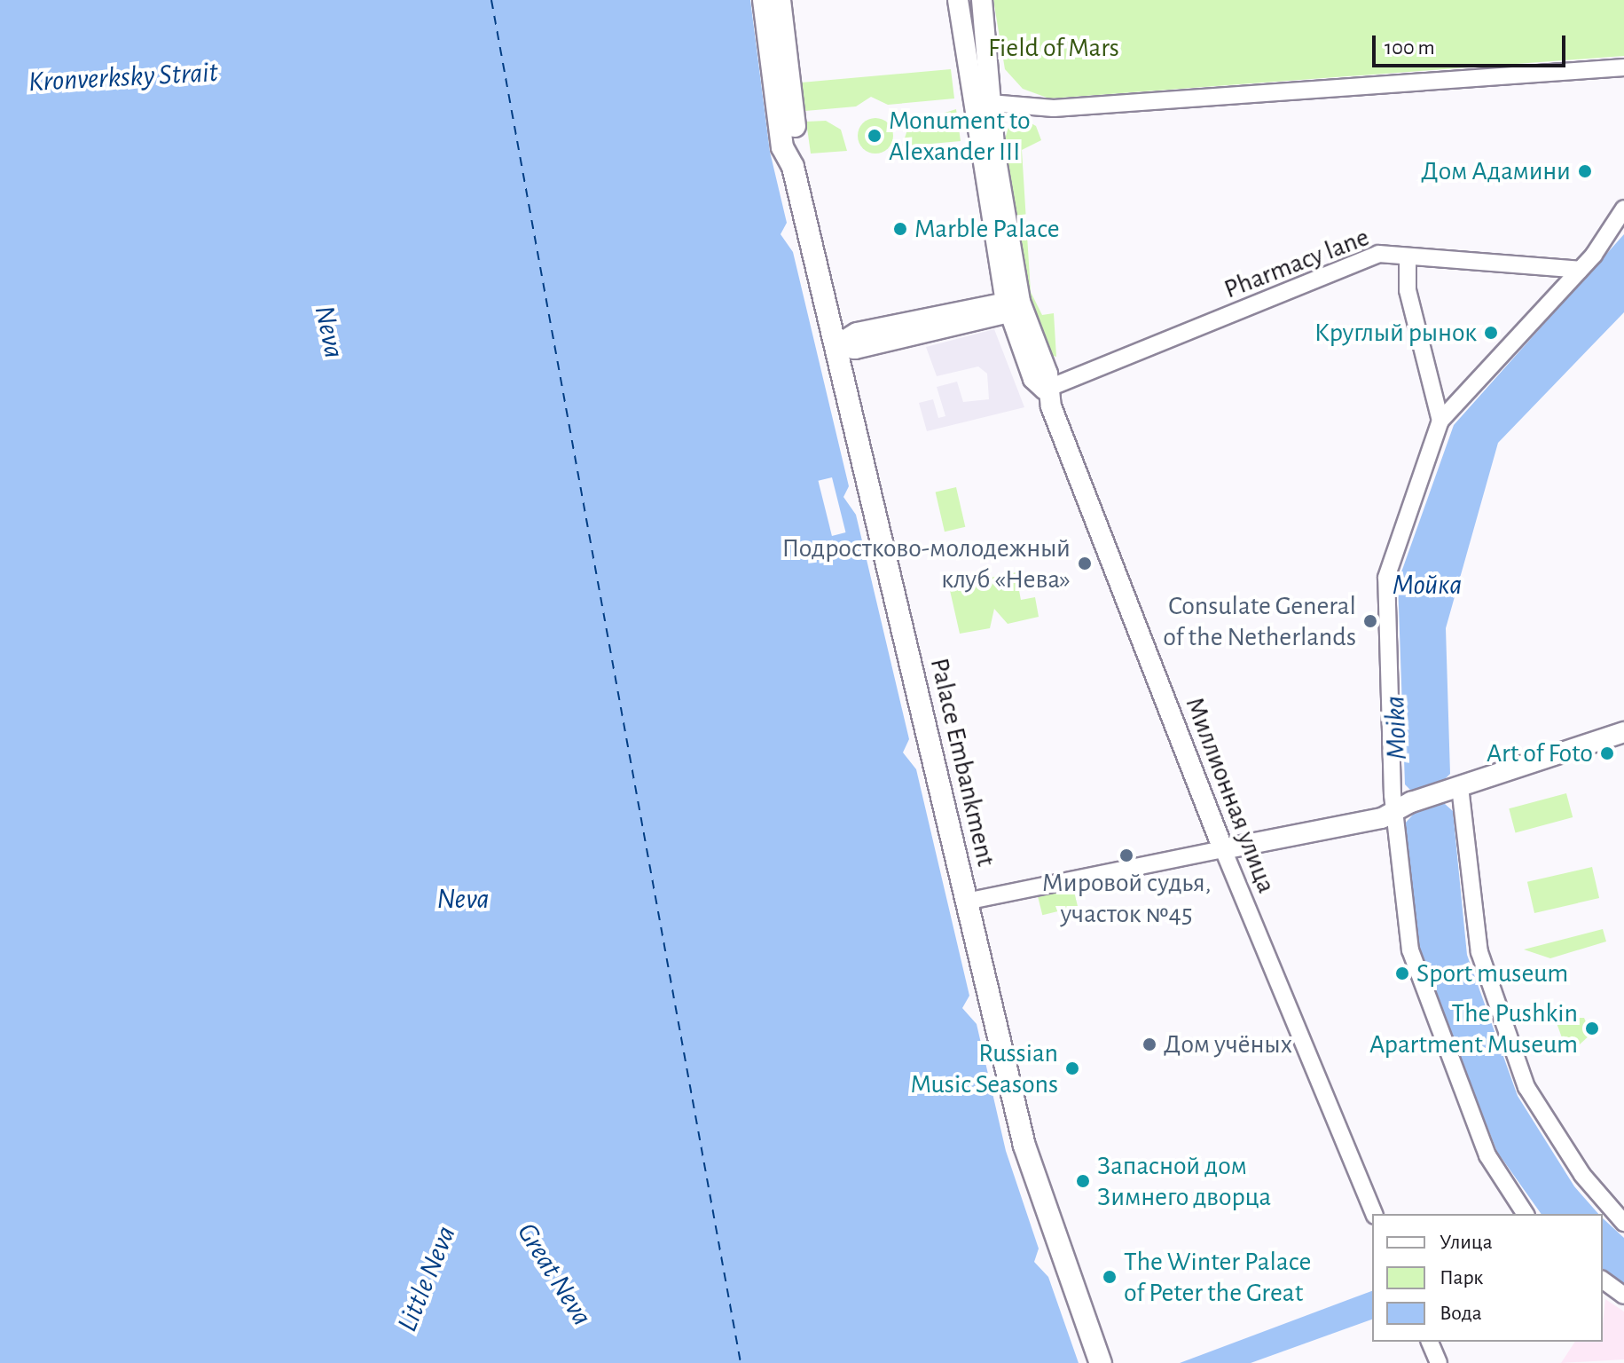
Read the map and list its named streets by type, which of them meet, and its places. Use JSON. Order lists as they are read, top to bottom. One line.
{"streets":{"main road":["Palace Embankment"],"street":["Pharmacy lane","Миллионная улица"]},"crossings":[["Pharmacy lane","Миллионная улица"]],"water":["Kronverksky Strait","Neva","Мойка","Moika","Great Neva","Little Neva"],"parks":["Field of Mars"],"places":["Monument to Alexander III","Дом Адамини","Marble Palace","Круглый рынок","Подростково-молодежный клуб «Нева»","Consulate General of the Netherlands","Art of Foto","Мировой судья, участок №45","Sport museum","The Pushkin Apartment Museum","Дом учёных","Russian Music Seasons","Запасной дом Зимнего дворца","The Winter Palace of Peter the Great"],"legend":["Улица","Парк","Вода"],"scale_bar":"100 m"}
